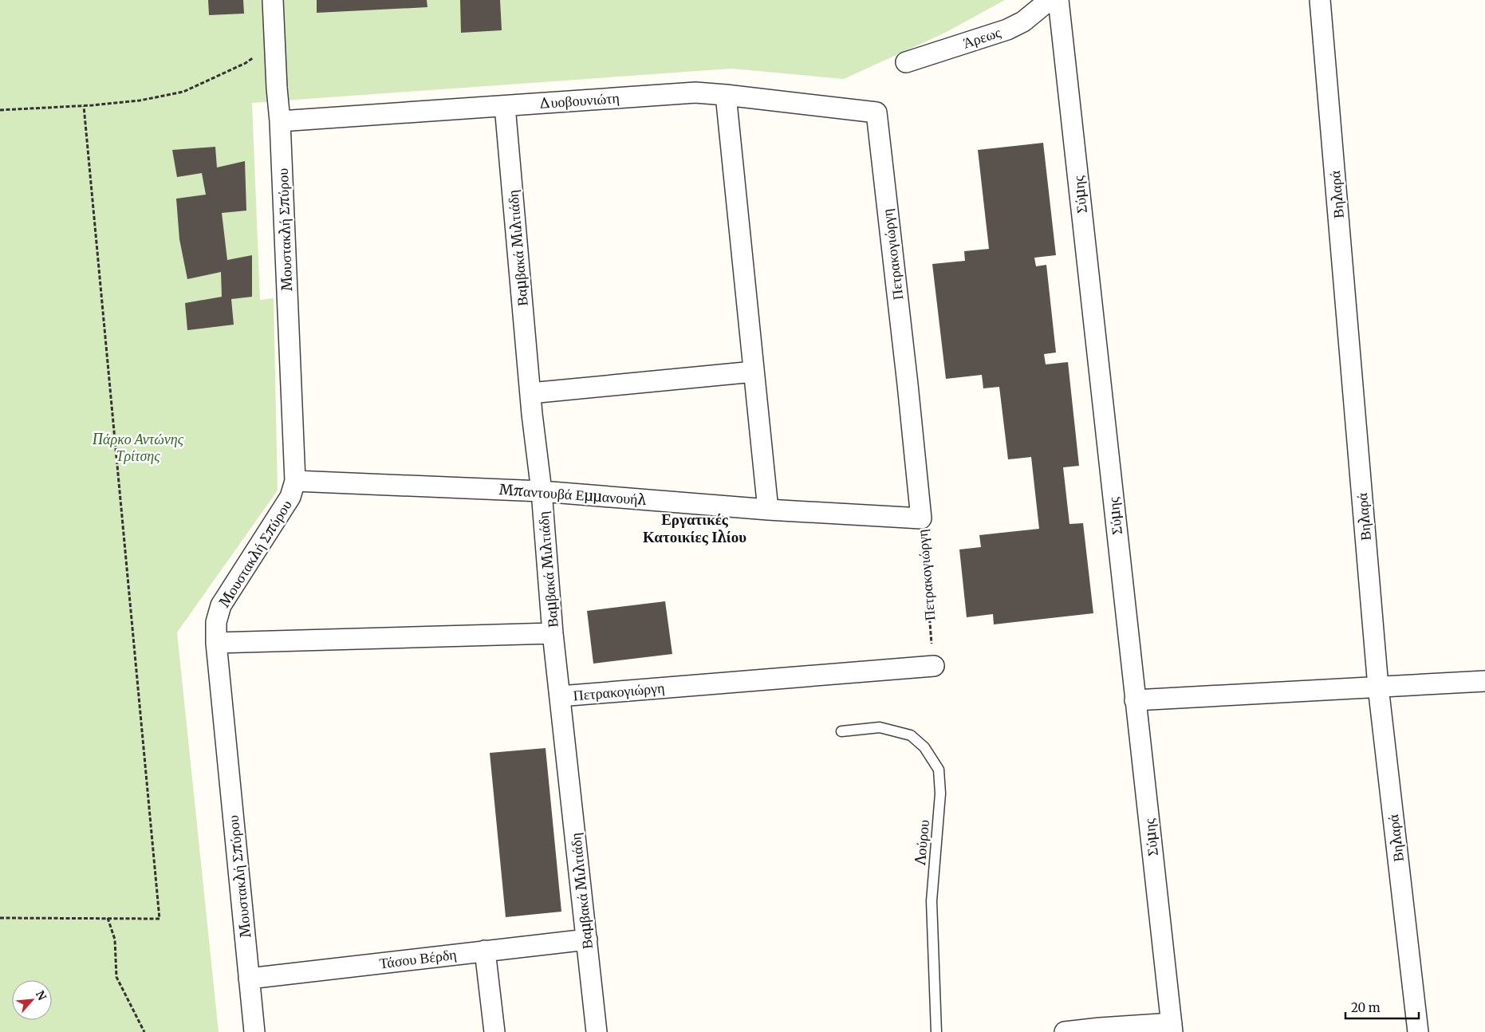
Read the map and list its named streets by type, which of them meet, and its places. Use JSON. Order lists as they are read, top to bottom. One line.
{"streets":{"street":["Άρεως","Δυοβουνιώτη","Σύμης","Βηλαρά","Μουστακλή Σπύρου","Βαμβακά Μιλτιάδη","Πετρακογιώργη","Μπαντουβά Εμμανουήλ","Τάσου Βέρδη"],"lane":["Λούρου"]},"crossings":[["Δυοβουνιώτη","Μουστακλή Σπύρου"],["Δυοβουνιώτη","Βαμβακά Μιλτιάδη"],["Δυοβουνιώτη","Πετρακογιώργη"],["Μουστακλή Σπύρου","Μπαντουβά Εμμανουήλ"],["Μουστακλή Σπύρου","Τάσου Βέρδη"],["Βαμβακά Μιλτιάδη","Πετρακογιώργη"],["Βαμβακά Μιλτιάδη","Μπαντουβά Εμμανουήλ"],["Βαμβακά Μιλτιάδη","Τάσου Βέρδη"],["Πετρακογιώργη","Μπαντουβά Εμμανουήλ"]],"districts":["Εργατικές Κατοικίες Ιλίου"],"parks":["Πάρκο Αντώνης Τρίτσης"],"scale_bar":"20 m","north":"top right"}
